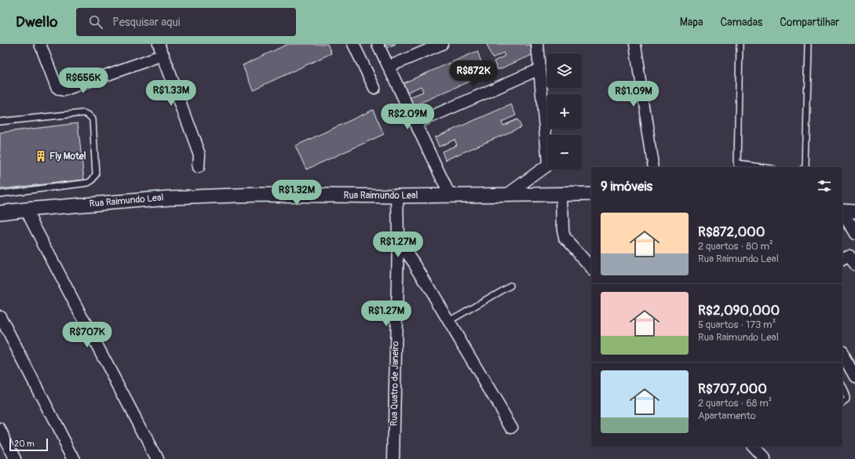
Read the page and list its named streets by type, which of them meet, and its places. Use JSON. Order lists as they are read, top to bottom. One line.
{"streets":{"street":["Rua Raimundo Leal","Rua Quatro de Janeiro"]},"crossings":[["Rua Raimundo Leal","Rua Quatro de Janeiro"]],"places":{"building":["Fly Motel"]},"scale_bar":"20 m","page":{"header":"Dwello","search":"Pesquisar aqui","nav":["Mapa","Camadas","Compartilhar"],"map_buttons":["+","−"],"price":["R$872K","R$656K","R$1.33M","R$1.09M","R$2.09M","R$1.32M","R$1.27M","R$1.27M","R$707K"],"heading":"9 imóveis","list":[{"name":"R$872,000","note":"2 quartos · 80 m² · Rua Raimundo Leal"},{"name":"R$2,090,000","note":"5 quartos · 173 m² · Rua Raimundo Leal"},{"name":"R$707,000","note":"2 quartos · 68 m² · Apartamento"}],"scale":"20 m"}}
